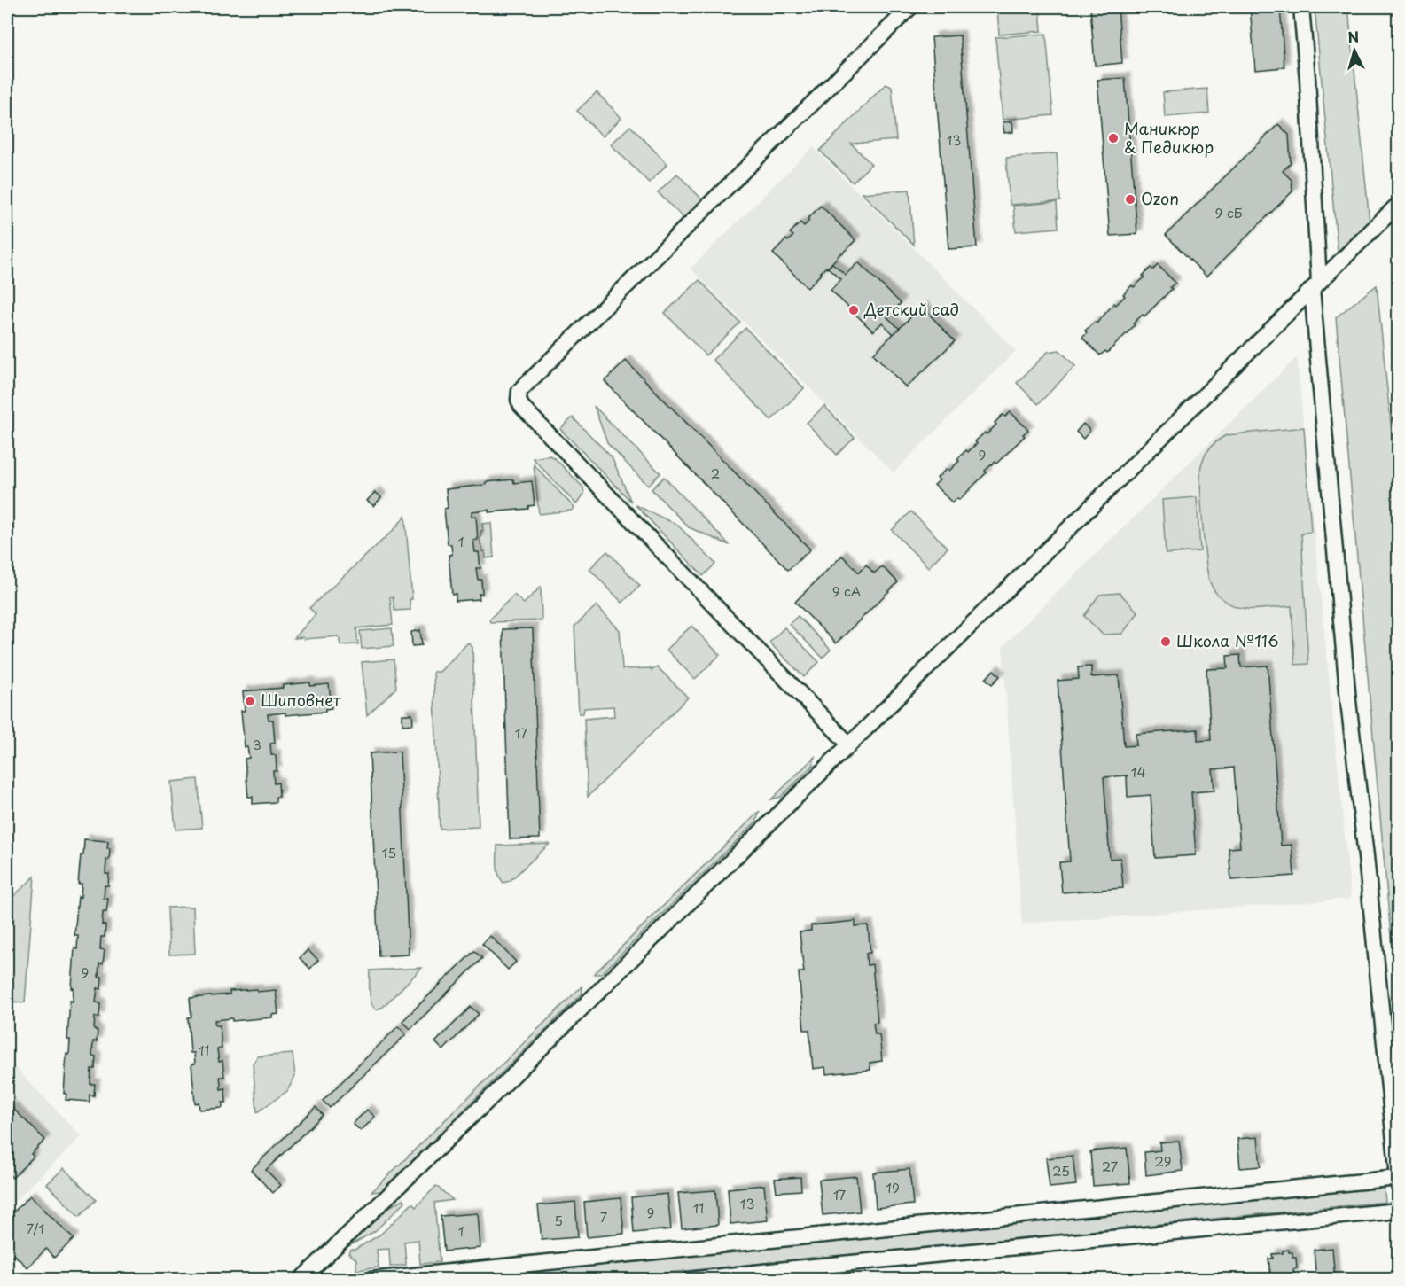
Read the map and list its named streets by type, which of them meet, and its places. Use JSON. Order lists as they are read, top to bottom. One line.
{"places":["Маникюр & Педикюр","Ozon","Детский сад","Школа №116","Шиповнет"],"house_numbers":["13","9 сБ","9","2","1","9 сА","17","3","14","15","9","11","29","27","25","19","17","13","11","9","7","5","7/1","1"],"north":"top"}
